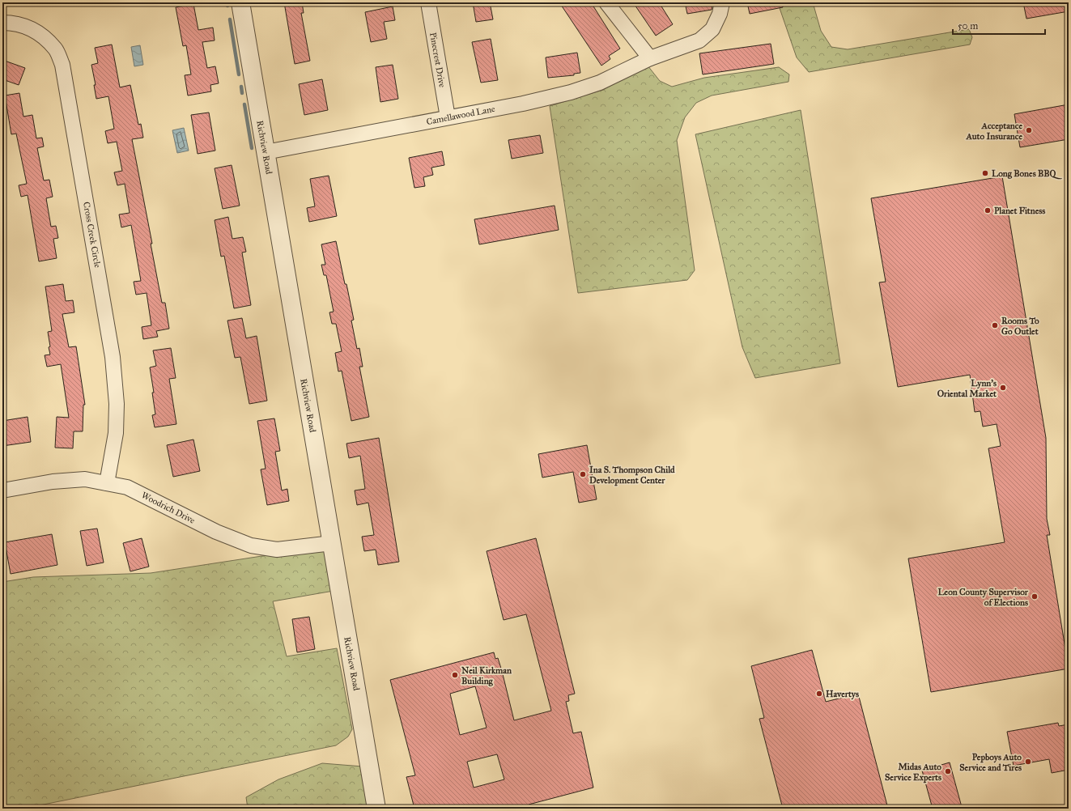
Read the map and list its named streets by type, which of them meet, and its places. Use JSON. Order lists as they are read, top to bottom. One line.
{"streets":{"street":["Pinecrest Drive","Camellawood Lane","Richview Road","Cross Creek Circle","Woodrich Drive"]},"crossings":[["Pinecrest Drive","Camellawood Lane"],["Camellawood Lane","Richview Road"],["Richview Road","Woodrich Drive"],["Cross Creek Circle","Woodrich Drive"]],"places":["Acceptance Auto Insurance","Long Bones BBQ","Planet Fitness","Rooms To Go Outlet","Lynn's Oriental Market","Ina S. Thompson Child Development Center","Leon County Supervisor of Elections","Neil Kirkman Building","Havertys","Pepboys Auto Service and Tires","Midas Auto Service Experts"],"scale_bar":"50 m"}
